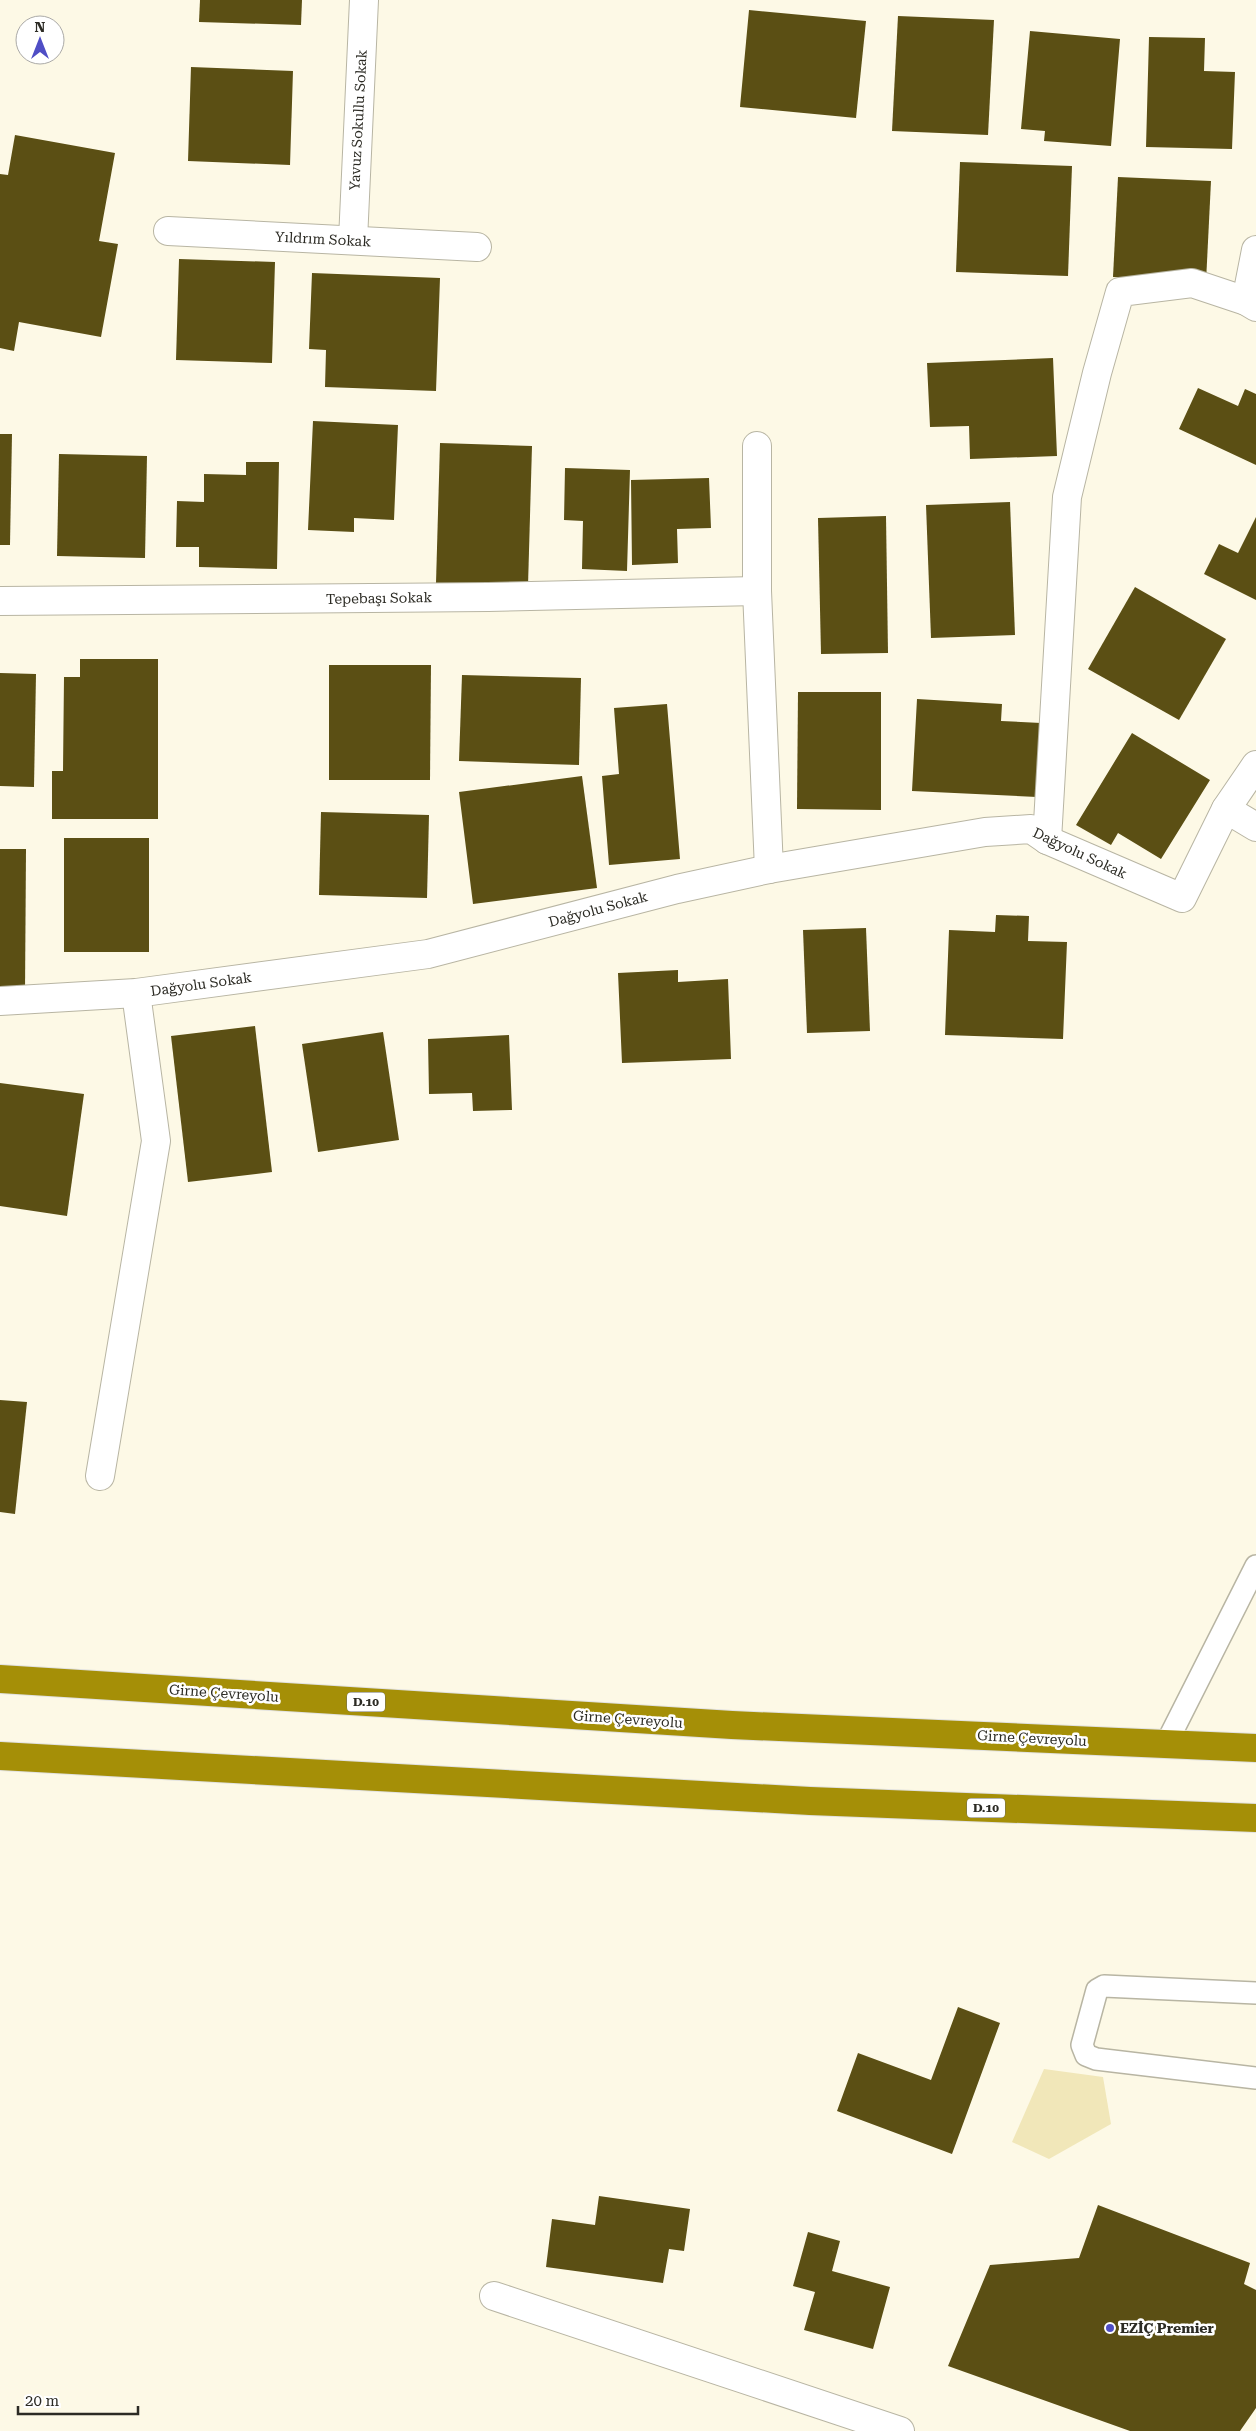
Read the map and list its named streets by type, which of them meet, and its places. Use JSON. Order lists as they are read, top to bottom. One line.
{"streets":{"highway":["Girne Çevreyolu","D.10"],"street":["Yavuz Sokullu Sokak","Yıldrım Sokak","Tepebaşı Sokak","Dağyolu Sokak"]},"crossings":[["Yavuz Sokullu Sokak","Yıldrım Sokak"]],"places":["EZİÇ Premier"],"scale_bar":"20 m","north":"top"}
